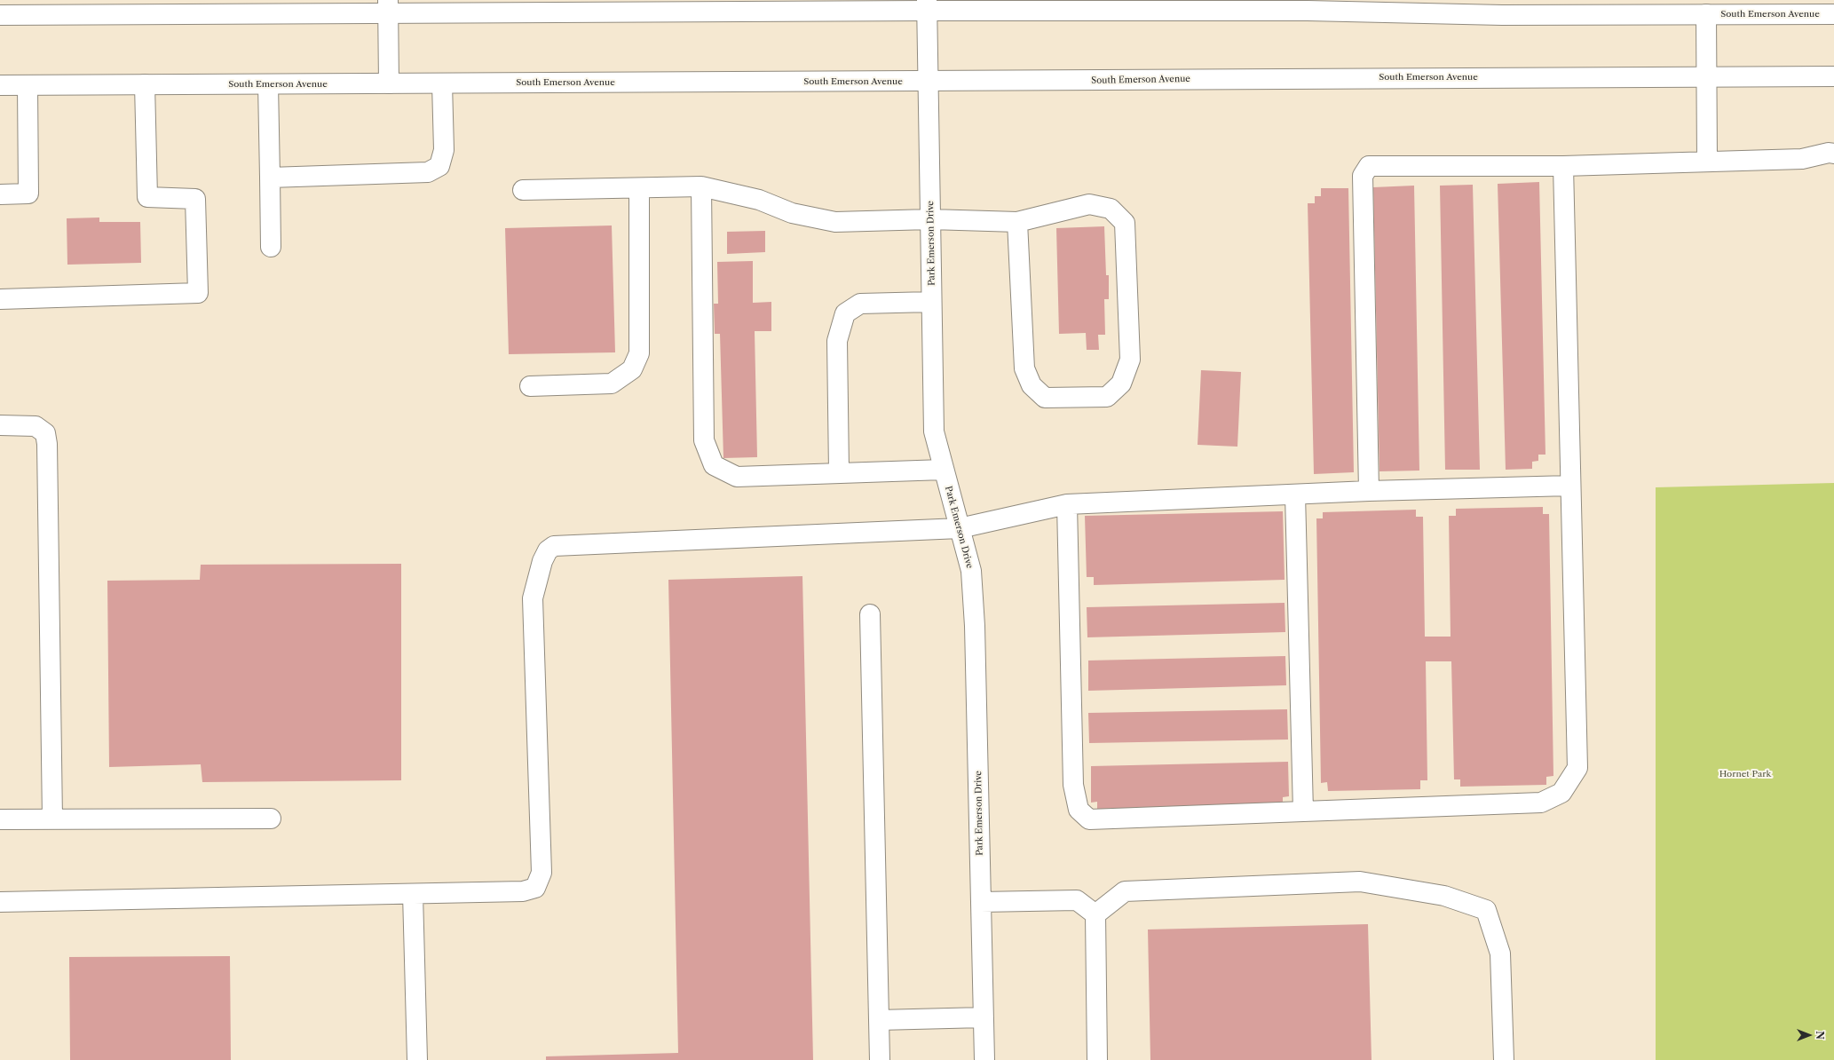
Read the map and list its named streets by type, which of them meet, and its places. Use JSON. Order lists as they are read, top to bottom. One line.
{"streets":{"main road":["South Emerson Avenue","Park Emerson Drive"]},"crossings":[["South Emerson Avenue","Park Emerson Drive"]],"parks":["Hornet Park"],"north":"right"}
